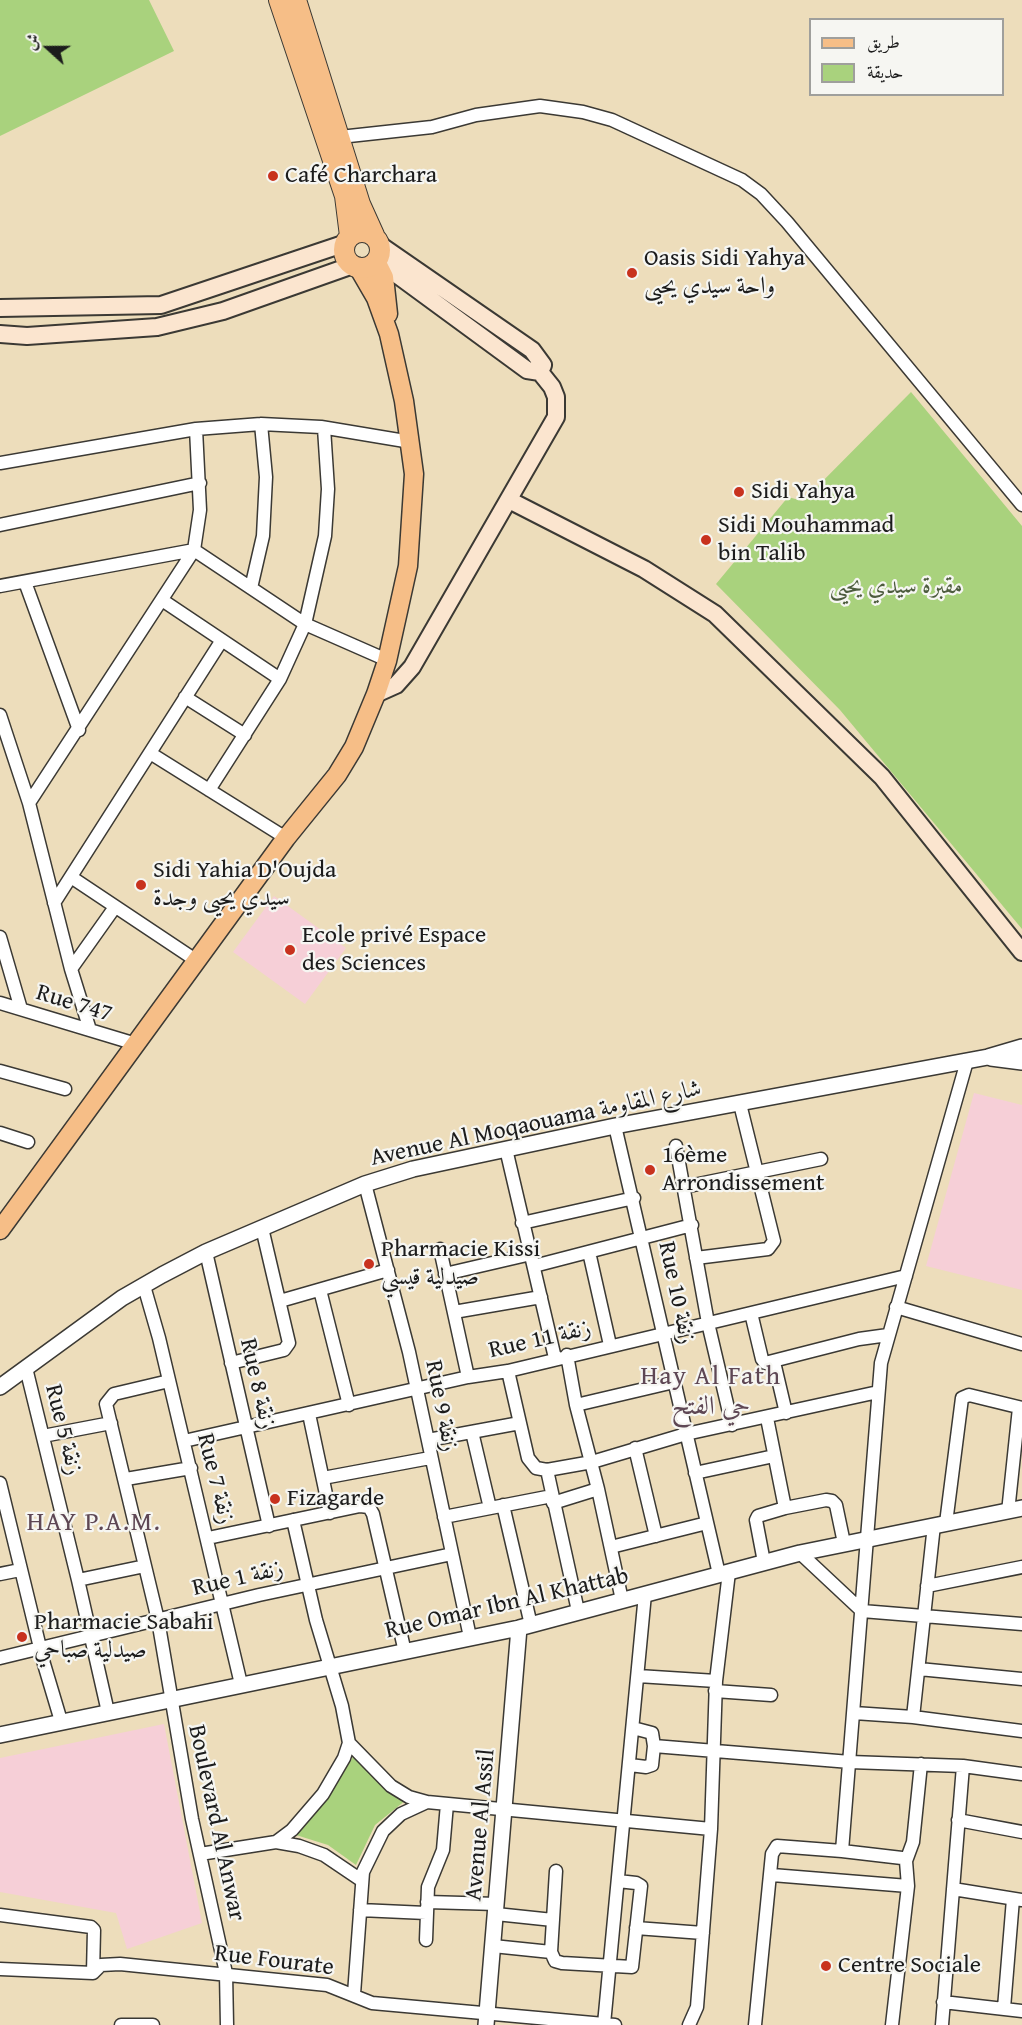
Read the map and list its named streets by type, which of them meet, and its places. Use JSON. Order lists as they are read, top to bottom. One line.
{"streets":{"street":["Rue 747","Avenue Al Moqaouama شارع المقاومة","Rue 10 زنقة","Rue 11 زنقة","Rue 8 زنقة","Rue 9 زنقة","Rue 5 زنقة","Rue 7 زنقة","Rue 1 زنقة","Rue Omar Ibn Al Khattab","Boulevard Al Anwar","Avenue Al Assil","Rue Fourate"]},"crossings":[["Avenue Al Moqaouama شارع المقاومة","Rue 10 زنقة"],["Avenue Al Moqaouama شارع المقاومة","Rue 8 زنقة"],["Avenue Al Moqaouama شارع المقاومة","Rue 9 زنقة"],["Avenue Al Moqaouama شارع المقاومة","Rue 5 زنقة"],["Avenue Al Moqaouama شارع المقاومة","Rue 7 زنقة"],["Rue 10 زنقة","Rue 11 زنقة"],["Rue 10 زنقة","Rue Omar Ibn Al Khattab"],["Rue 11 زنقة","Rue 8 زنقة"],["Rue 11 زنقة","Rue 9 زنقة"],["Rue 11 زنقة","Rue 7 زنقة"],["Rue 9 زنقة","Rue 1 زنقة"],["Rue 9 زنقة","Rue Omar Ibn Al Khattab"],["Rue 5 زنقة","Rue 1 زنقة"],["Rue 5 زنقة","Rue Omar Ibn Al Khattab"],["Rue 7 زنقة","Rue 1 زنقة"],["Rue 7 زنقة","Rue Omar Ibn Al Khattab"],["Rue 7 زنقة","Boulevard Al Anwar"],["Rue 1 زنقة","Boulevard Al Anwar"],["Rue Omar Ibn Al Khattab","Boulevard Al Anwar"],["Rue Omar Ibn Al Khattab","Avenue Al Assil"],["Boulevard Al Anwar","Rue Fourate"],["Avenue Al Assil","Rue Fourate"]],"districts":["Hay Al Fath حي الفتح","HAY P.A.M."],"parks":["مقبرة سيدي يحيى"],"places":["Café Charchara","Oasis Sidi Yahya واحة سيدي يحيى","Sidi Yahya","Sidi Mouhammad bin Talib","Sidi Yahia D'Oujda سيدي يحيى وجدة","Ecole privé Espace des Sciences","16ème Arrondissement","Pharmacie Kissi صيدلية قيسي","Fizagarde","Pharmacie Sabahi صيدلية صباحي","Centre Sociale"],"legend":["طريق","حديقة"],"north":"left"}
